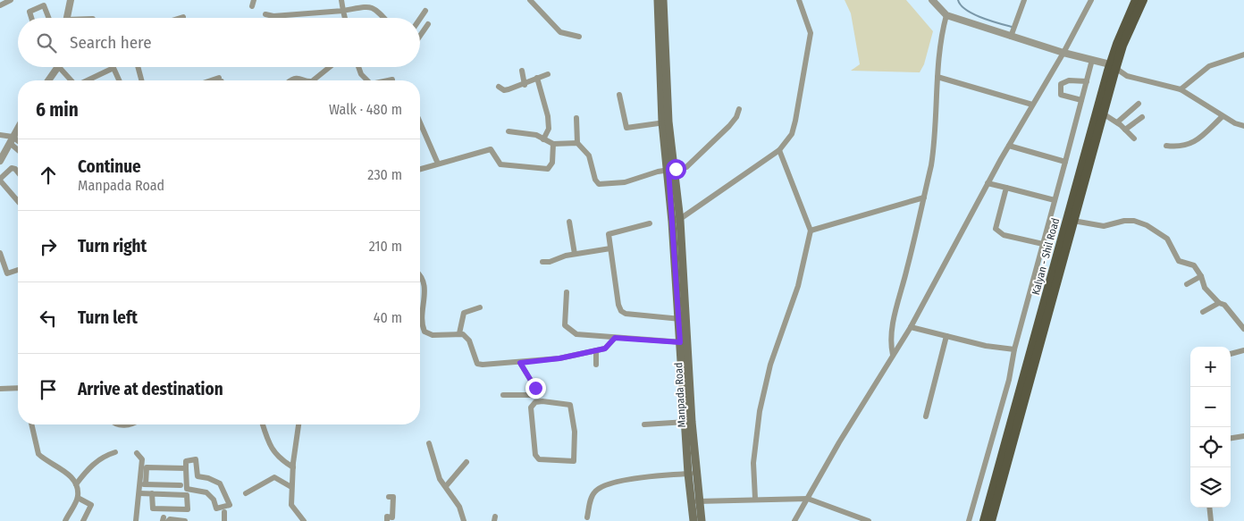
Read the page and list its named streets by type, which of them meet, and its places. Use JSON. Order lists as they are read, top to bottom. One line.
{"streets":{"main road":["Kalyan - Shil Road","Manpada Road"]},"page":{"search":"Search here","heading":["6 min","Walk · 480 m"],"list":[["Continue","Manpada Road","230 m"],["Turn right","210 m"],["Turn left","40 m"],"Arrive at destination"],"map_buttons":["+","−"]}}
